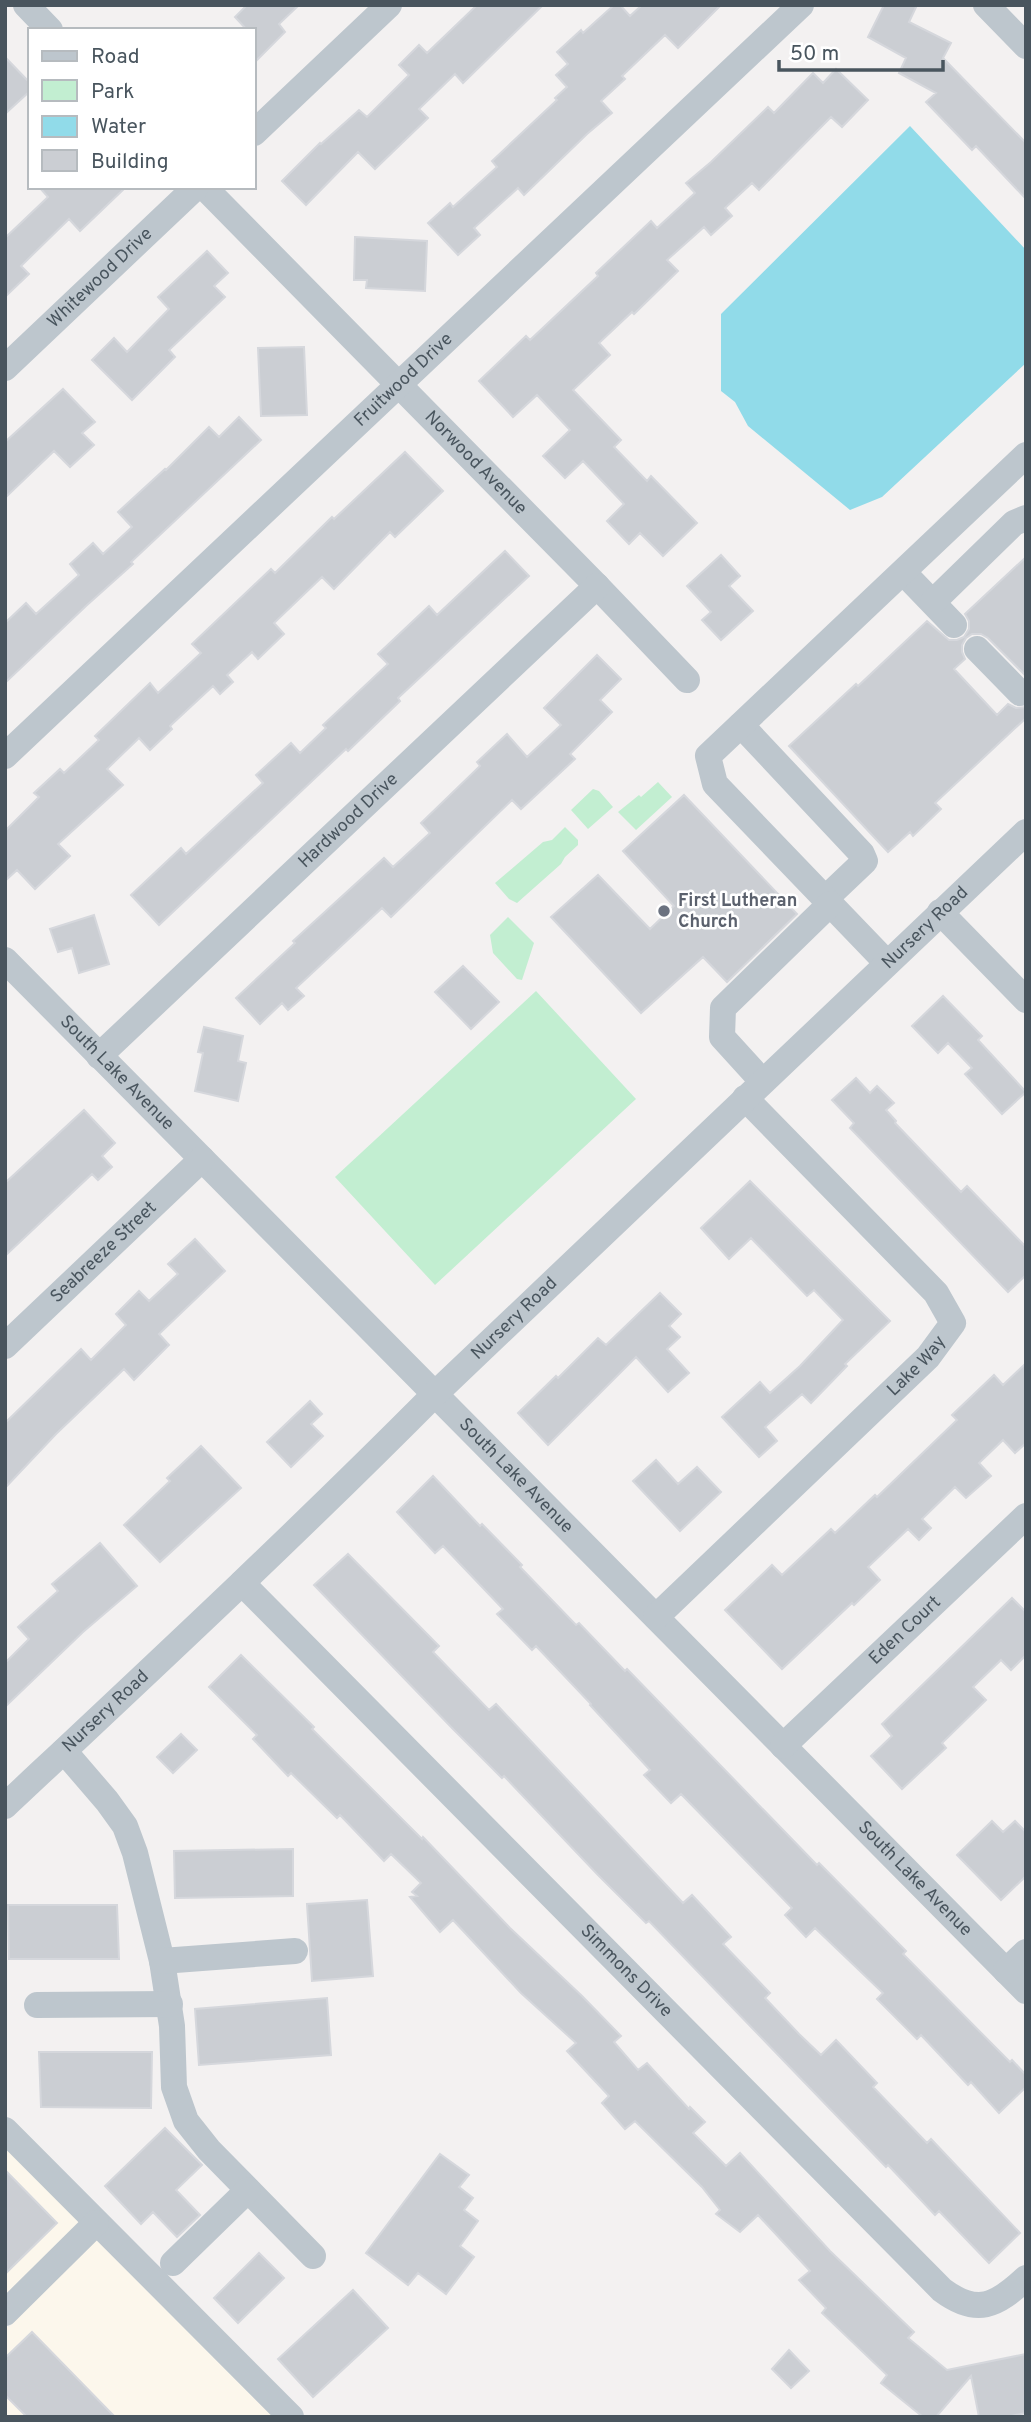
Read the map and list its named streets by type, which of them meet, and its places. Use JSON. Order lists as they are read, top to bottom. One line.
{"streets":{"street":["Whitewood Drive","Fruitwood Drive","Norwood Avenue","Hardwood Drive","Nursery Road","South Lake Avenue","Seabreeze Street","Lake Way","Eden Court","Simmons Drive"]},"crossings":[["Fruitwood Drive","Norwood Avenue"],["Norwood Avenue","Hardwood Drive"],["Hardwood Drive","South Lake Avenue"],["Nursery Road","South Lake Avenue"],["Nursery Road","Lake Way"],["Nursery Road","Simmons Drive"],["South Lake Avenue","Seabreeze Street"],["South Lake Avenue","Lake Way"],["South Lake Avenue","Eden Court"]],"places":["First Lutheran Church"],"legend":["Road","Park","Water","Building"],"scale_bar":"50 m"}
